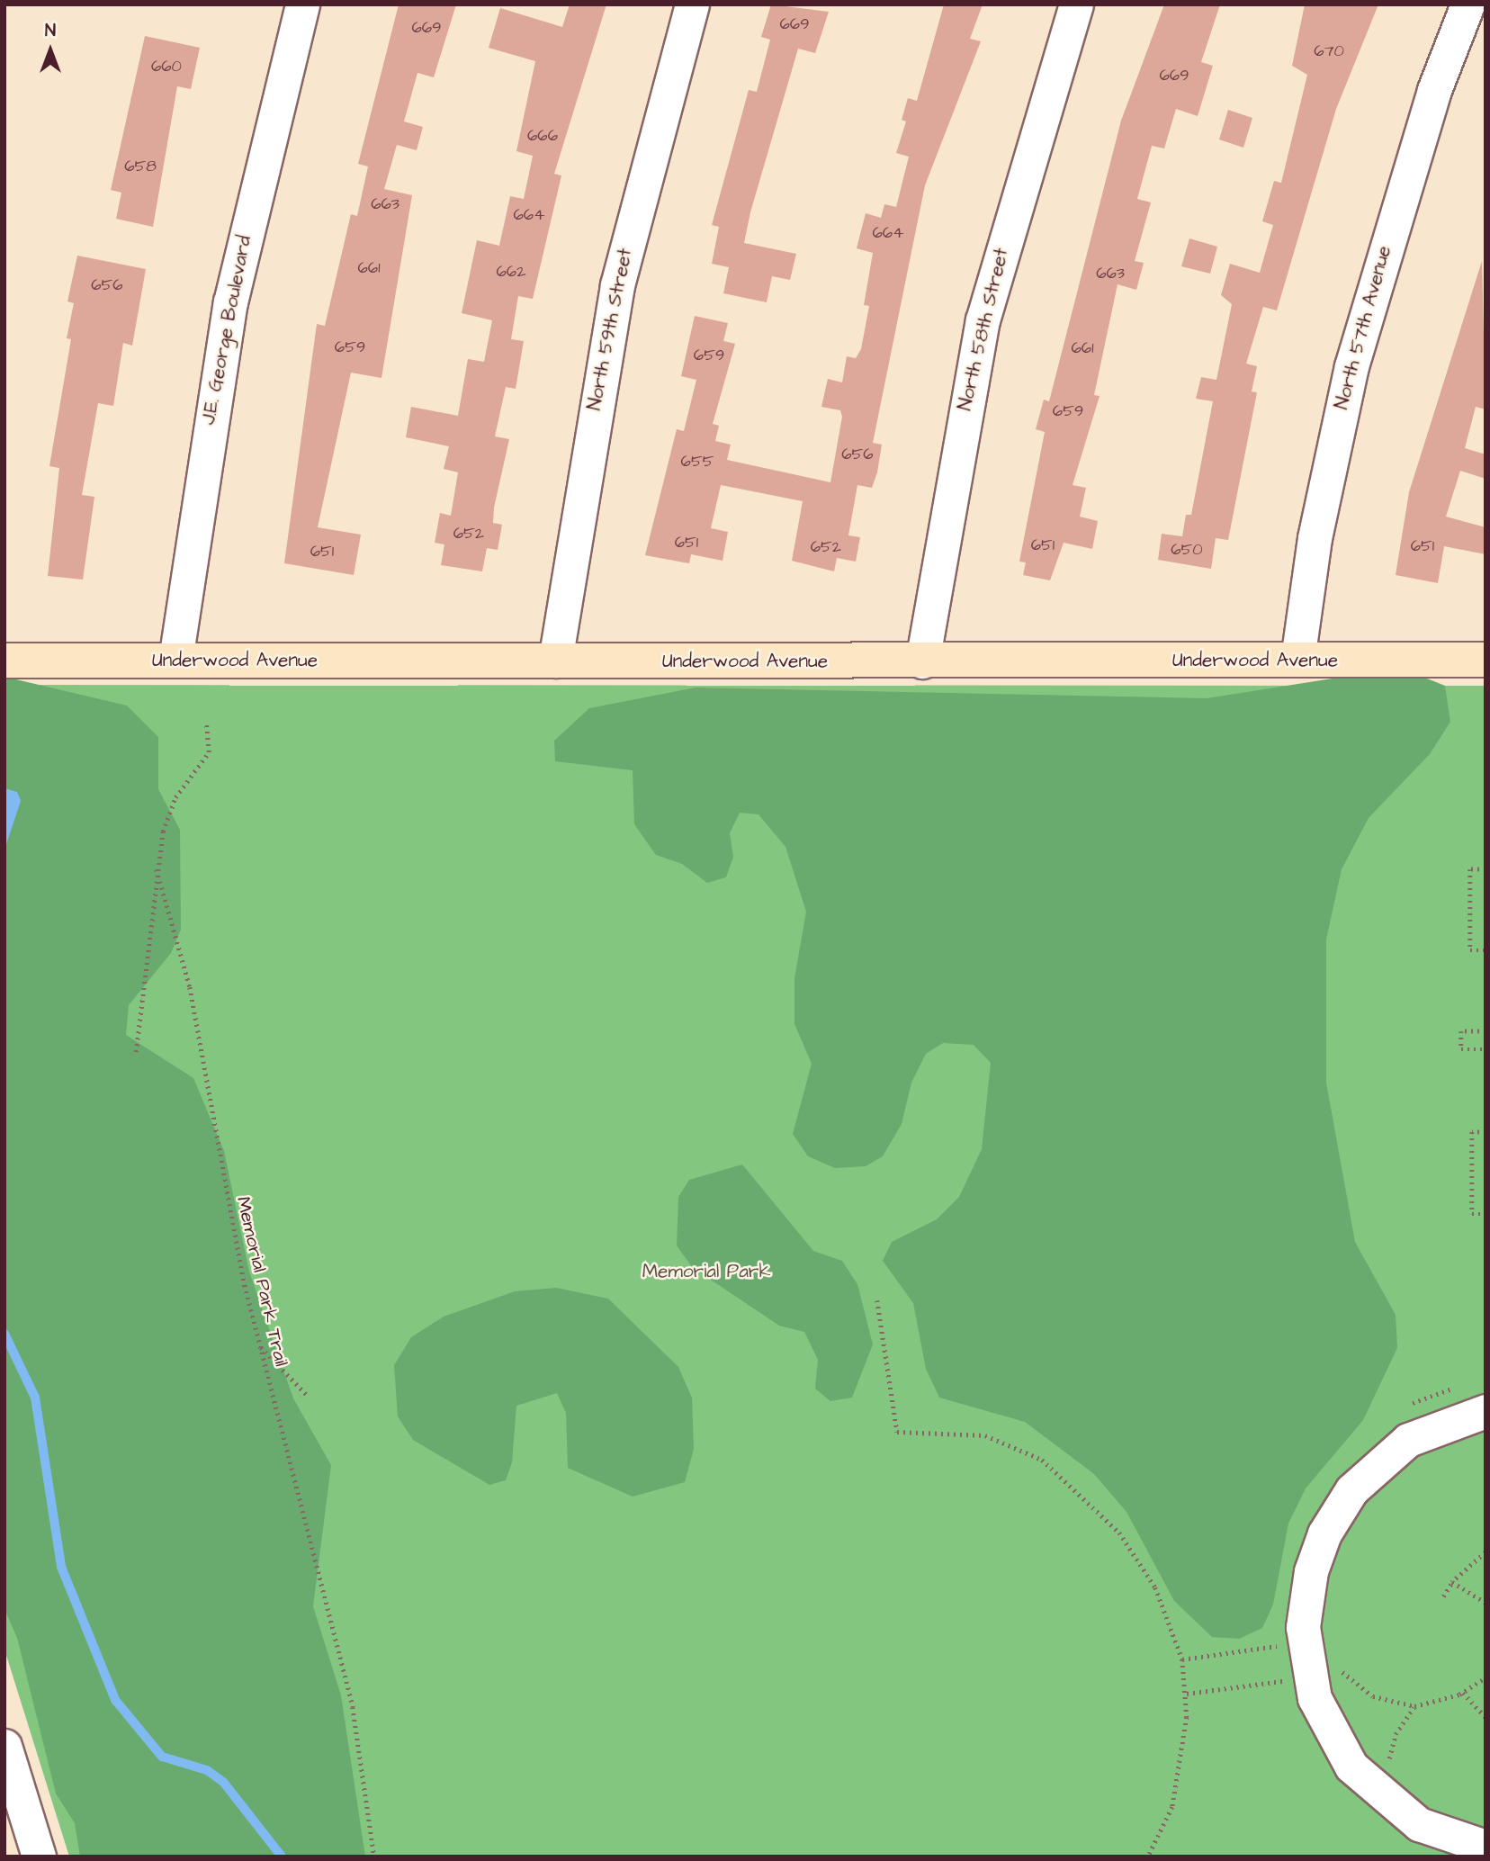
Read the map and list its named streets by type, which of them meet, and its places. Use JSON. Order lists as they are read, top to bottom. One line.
{"streets":{"main road":["Underwood Avenue"],"street":["North 57th Avenue","North 59th Street","North 58th Street","J.E. George Boulevard"],"path":["Memorial Park Trail"]},"crossings":[["North 57th Avenue","Underwood Avenue"],["North 59th Street","Underwood Avenue"],["North 58th Street","Underwood Avenue"],["J.E. George Boulevard","Underwood Avenue"]],"parks":["Memorial Park"],"house_numbers":["669","669","670","660","669","666","658","663","664","664","661","662","663","656","659","661","659","659","656","655","652","651","651","651","652","650","651"],"north":"top"}
